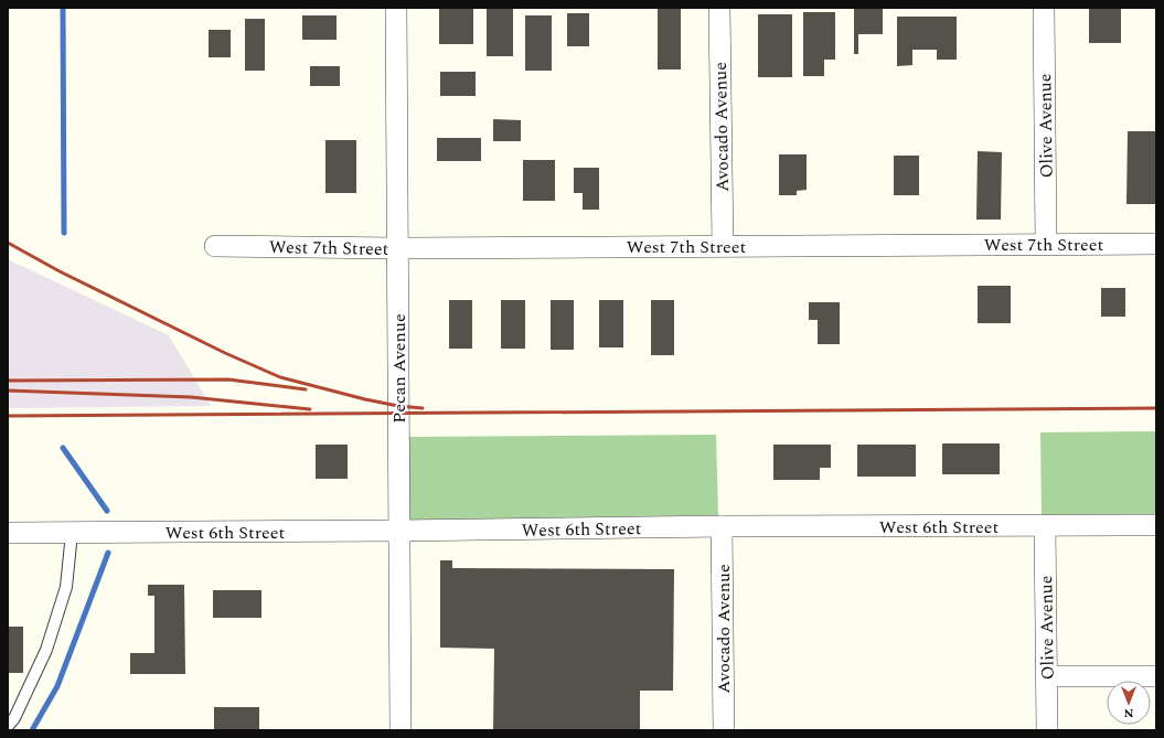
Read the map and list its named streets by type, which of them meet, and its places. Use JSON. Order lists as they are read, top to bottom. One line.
{"streets":{"street":["Olive Avenue","Avocado Avenue","West 7th Street","Pecan Avenue","West 6th Street"]},"crossings":[["Olive Avenue","West 7th Street"],["Olive Avenue","West 6th Street"],["Avocado Avenue","West 7th Street"],["Avocado Avenue","West 6th Street"],["West 7th Street","Pecan Avenue"],["Pecan Avenue","West 6th Street"]],"north":"bottom"}
